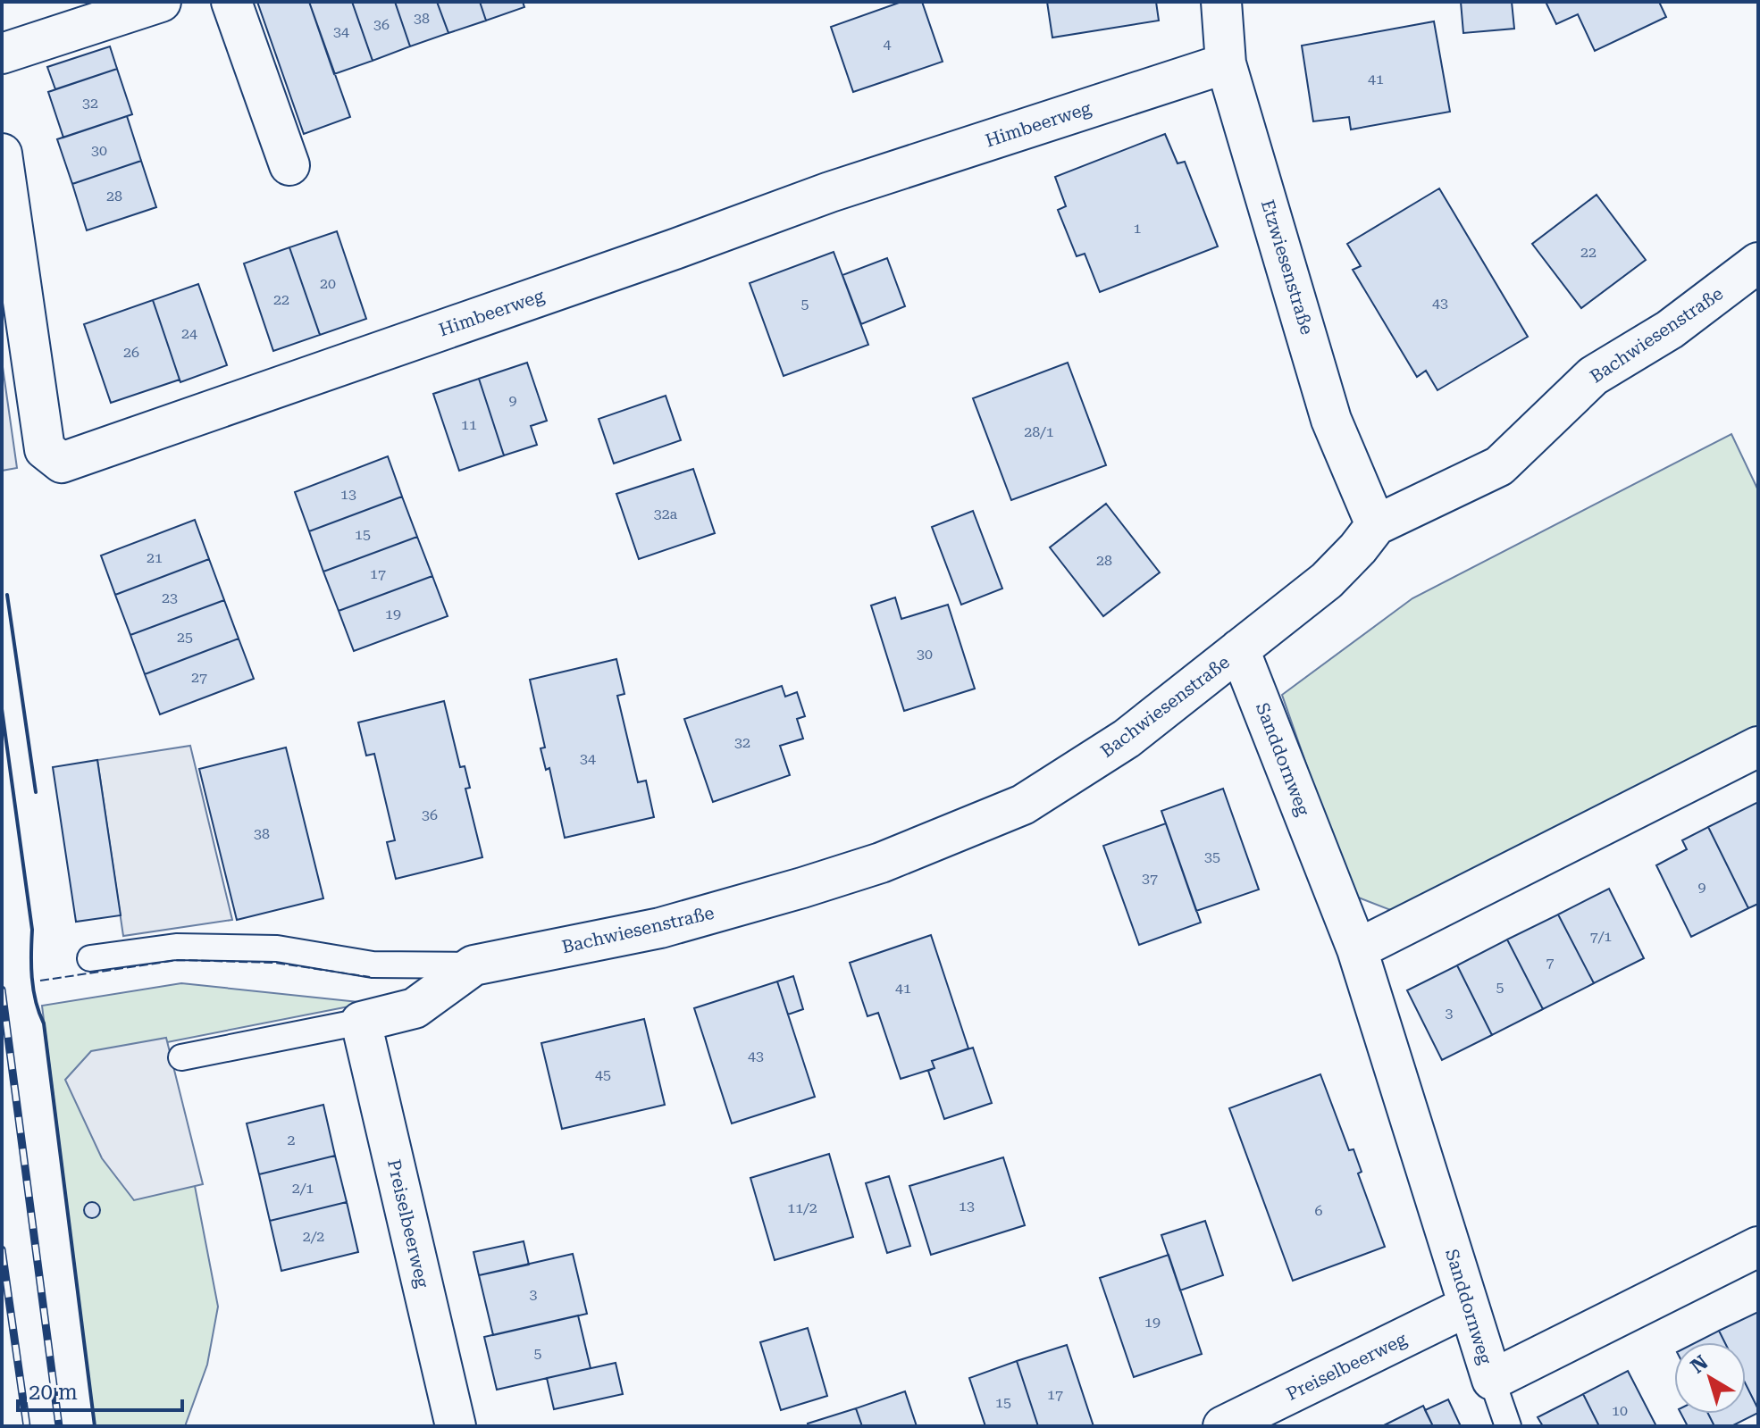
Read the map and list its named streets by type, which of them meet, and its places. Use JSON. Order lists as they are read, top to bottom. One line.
{"streets":{"street":["Himbeerweg","Etzwiesenstraße","Bachwiesenstraße","Sanddornweg","Preiselbeerweg"]},"crossings":[["Himbeerweg","Etzwiesenstraße"],["Etzwiesenstraße","Bachwiesenstraße"],["Bachwiesenstraße","Sanddornweg"],["Bachwiesenstraße","Preiselbeerweg"],["Sanddornweg","Preiselbeerweg"]],"house_numbers":["38","36","34","4","41","32","30","28","1","22","20","22","43","5","24","26","9","11","28/1","13","32a","15","21","28","17","23","19","25","30","27","32","34","36","38","35","37","9","7/1","7","5","41","3","43","45","2","2/1","13","11/2","6","2/2","3","19","5","17","15","10"],"scale_bar":"20 m","north":"top left"}
